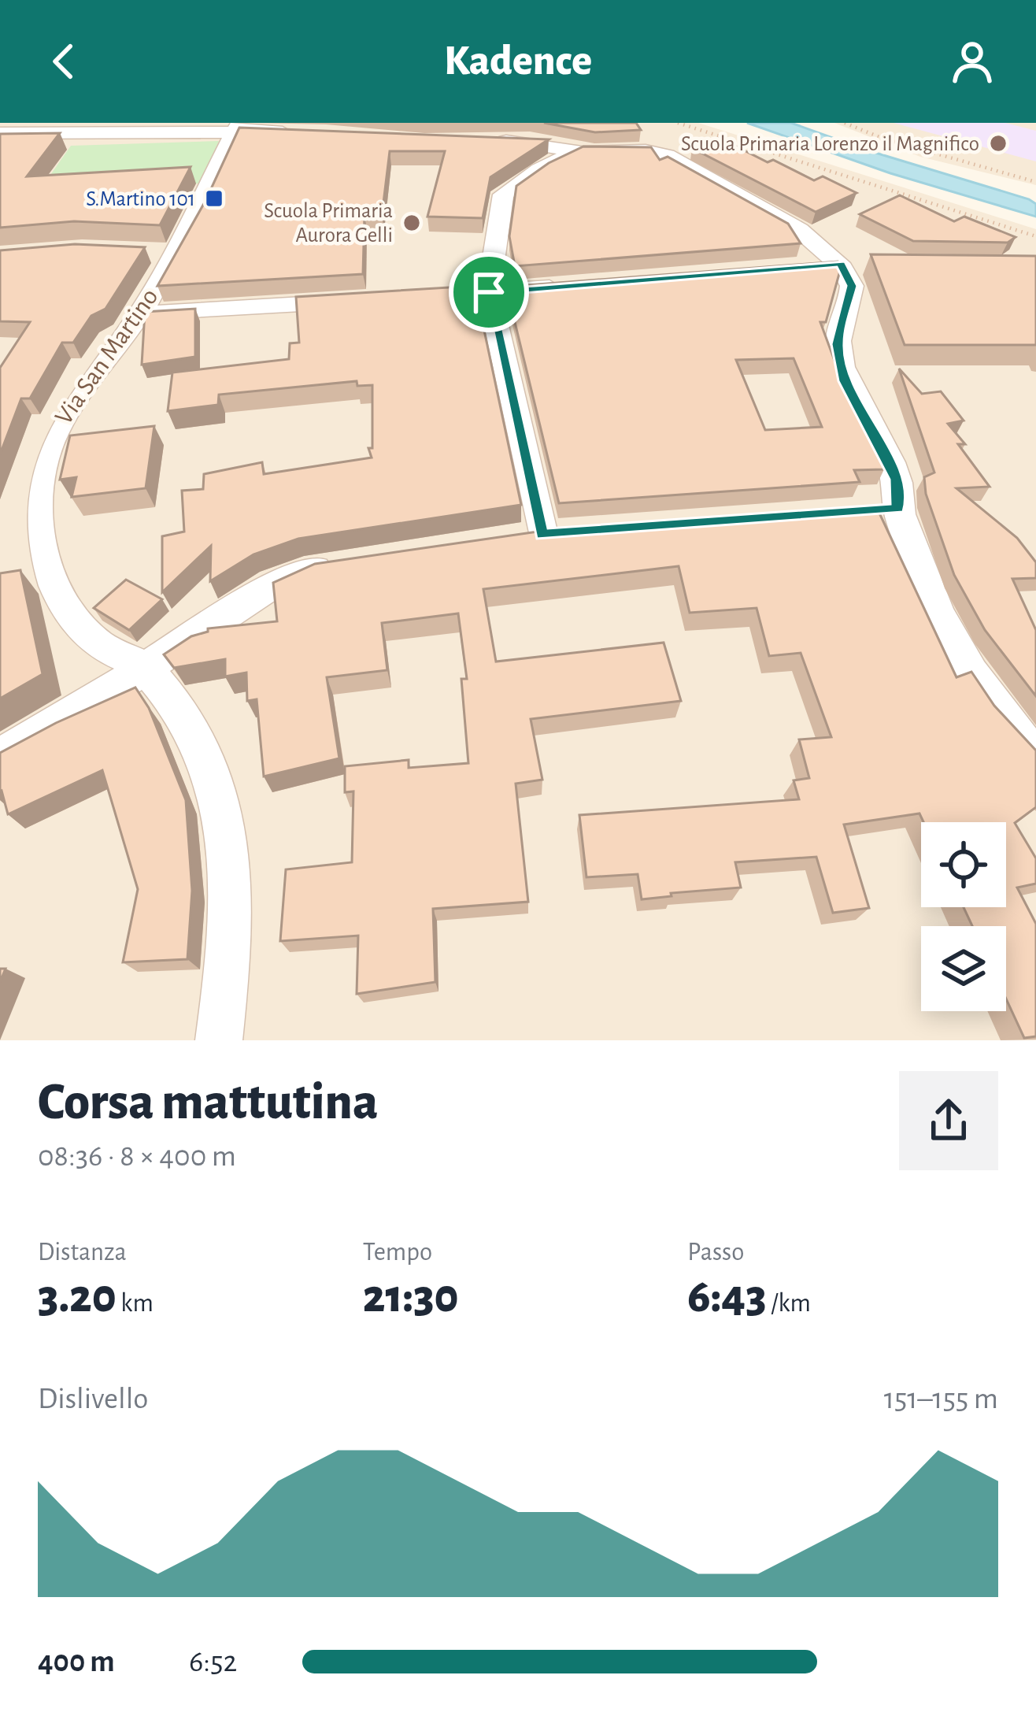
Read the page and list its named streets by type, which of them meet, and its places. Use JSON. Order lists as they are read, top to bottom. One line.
{"streets":{"street":["Via San Martino"]},"places":{"other":["Scuola Primaria Lorenzo il Magnifico","Scuola Primaria Aurora Gelli"],"transit":["S.Martino 101"]},"page":{"header":"Kadence","heading":["Corsa mattutina","08:36 · 8 × 400 m"],"stats":[["Distanza","3.20 km"],["Tempo","21:30"],["Passo","6:43 /km"]],"chart":["Dislivello","151–155 m"],"list":[{"name":"400 m","note":"6:52"}]}}
